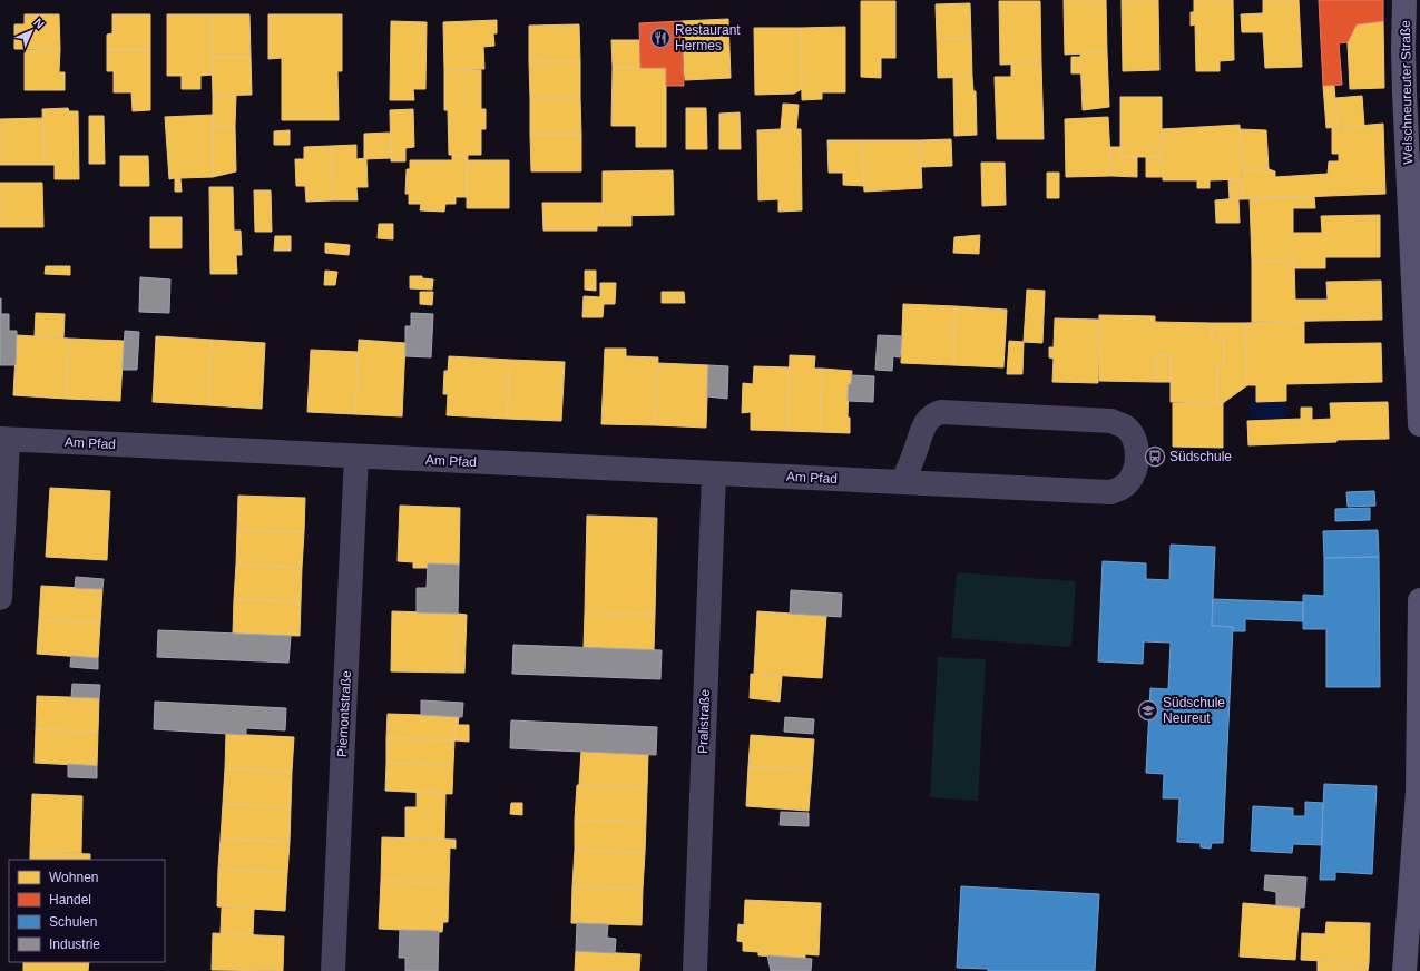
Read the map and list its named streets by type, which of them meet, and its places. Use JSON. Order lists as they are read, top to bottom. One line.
{"streets":{"main road":["Welschneureuter Straße"],"street":["Am Pfad","Piemontstraße","Pralistraße"]},"crossings":[["Am Pfad","Piemontstraße"],["Am Pfad","Pralistraße"]],"places":{"restaurant":["Restaurant Hermes"],"bus stop":["Südschule"],"school or university":["Südschule Neureut"]},"legend":["Wohnen","Handel","Schulen","Industrie"],"north":"top right"}
